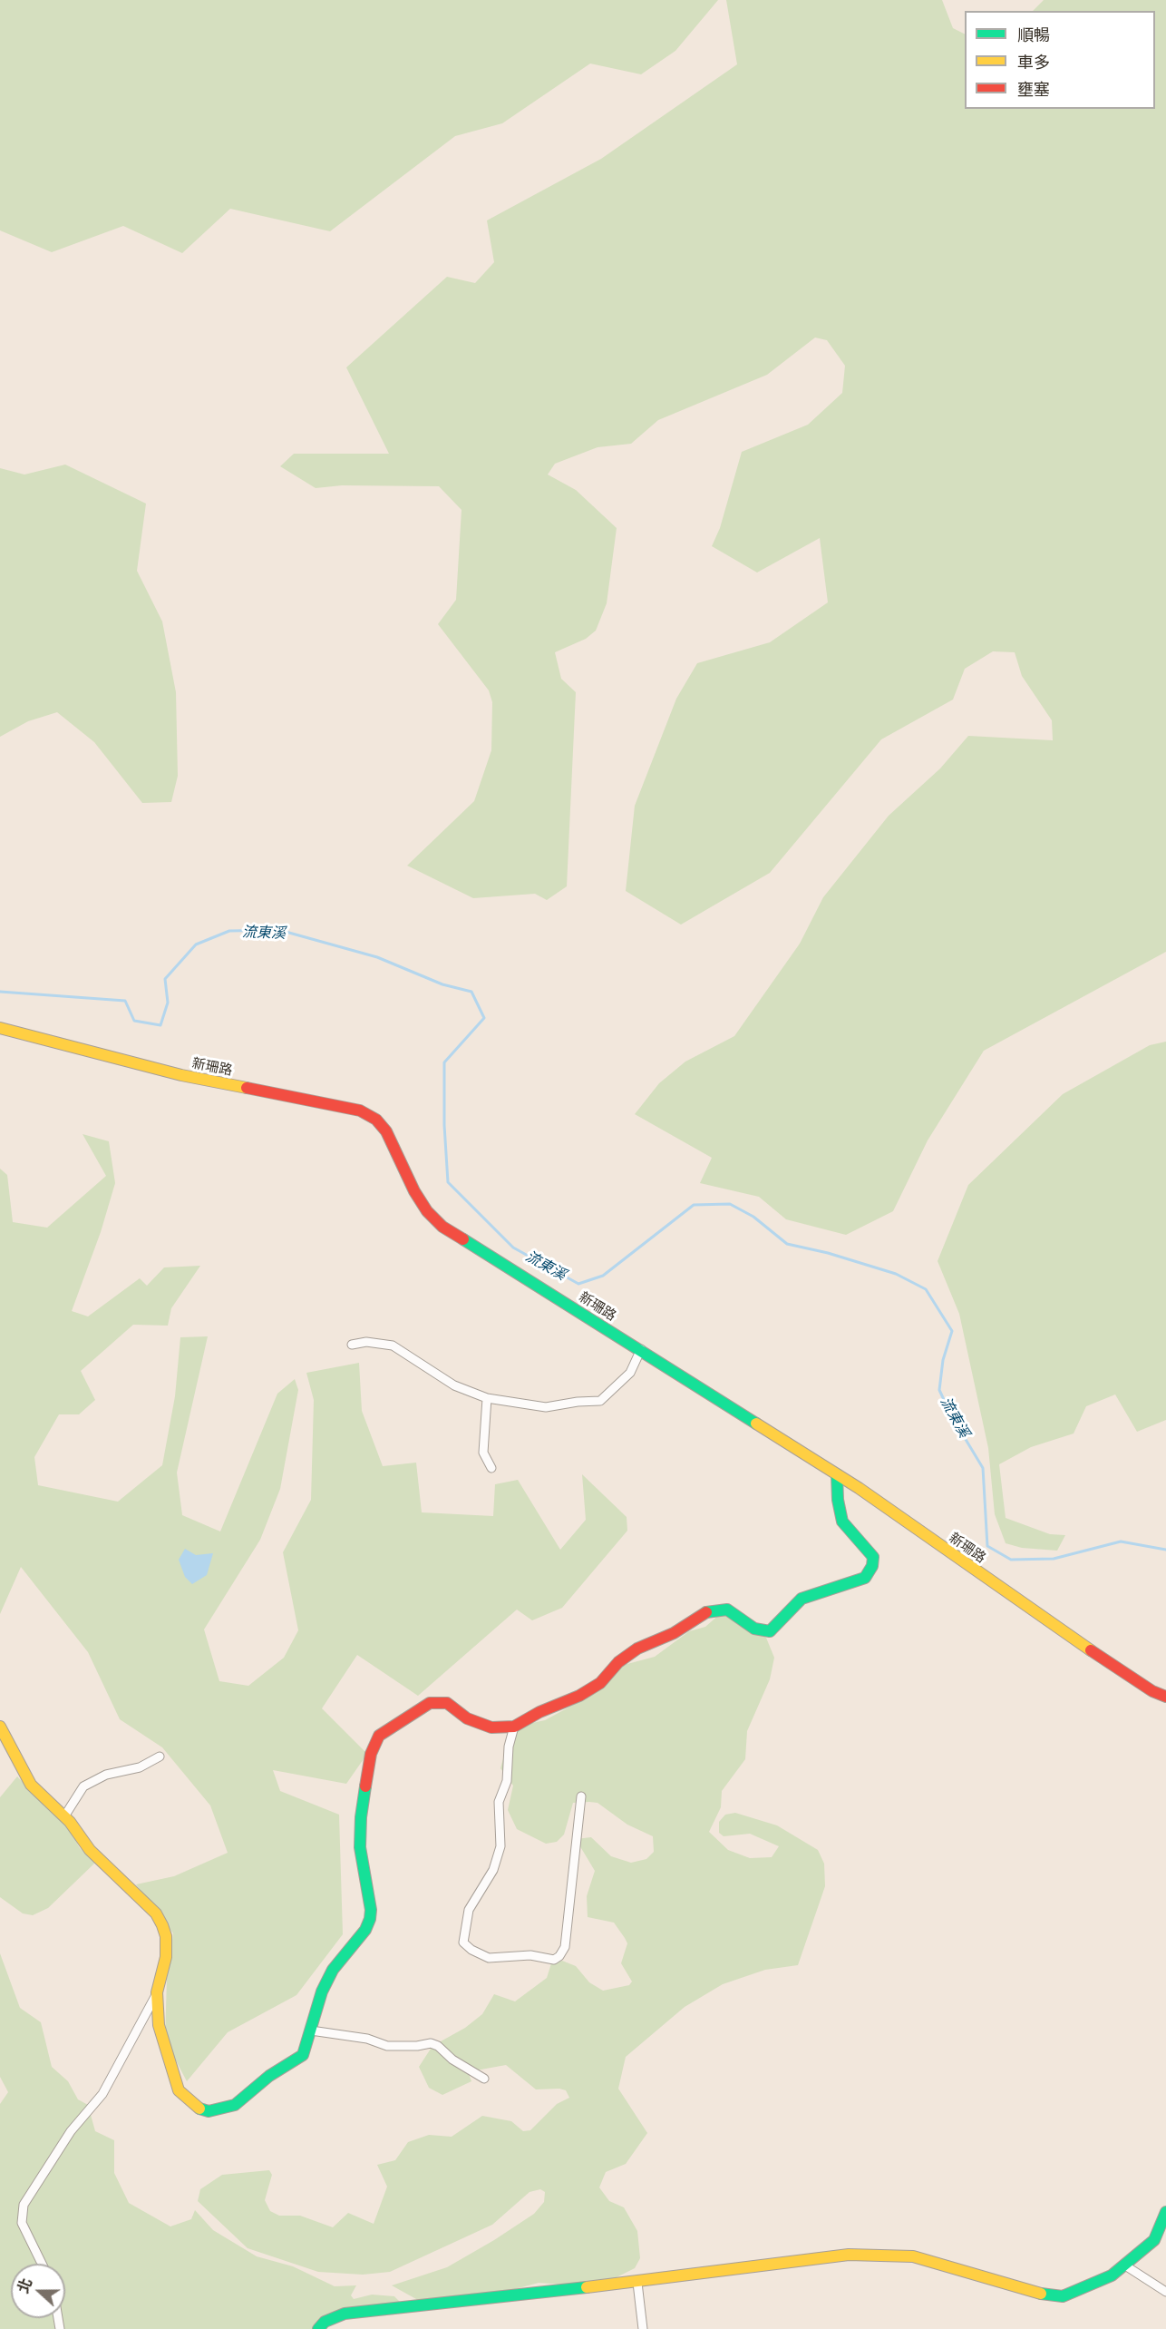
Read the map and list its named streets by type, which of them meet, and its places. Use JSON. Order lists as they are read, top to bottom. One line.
{"streets":{"street":["新珊路"]},"water":["流東溪"],"legend":["順暢","車多","壅塞"],"north":"left"}
